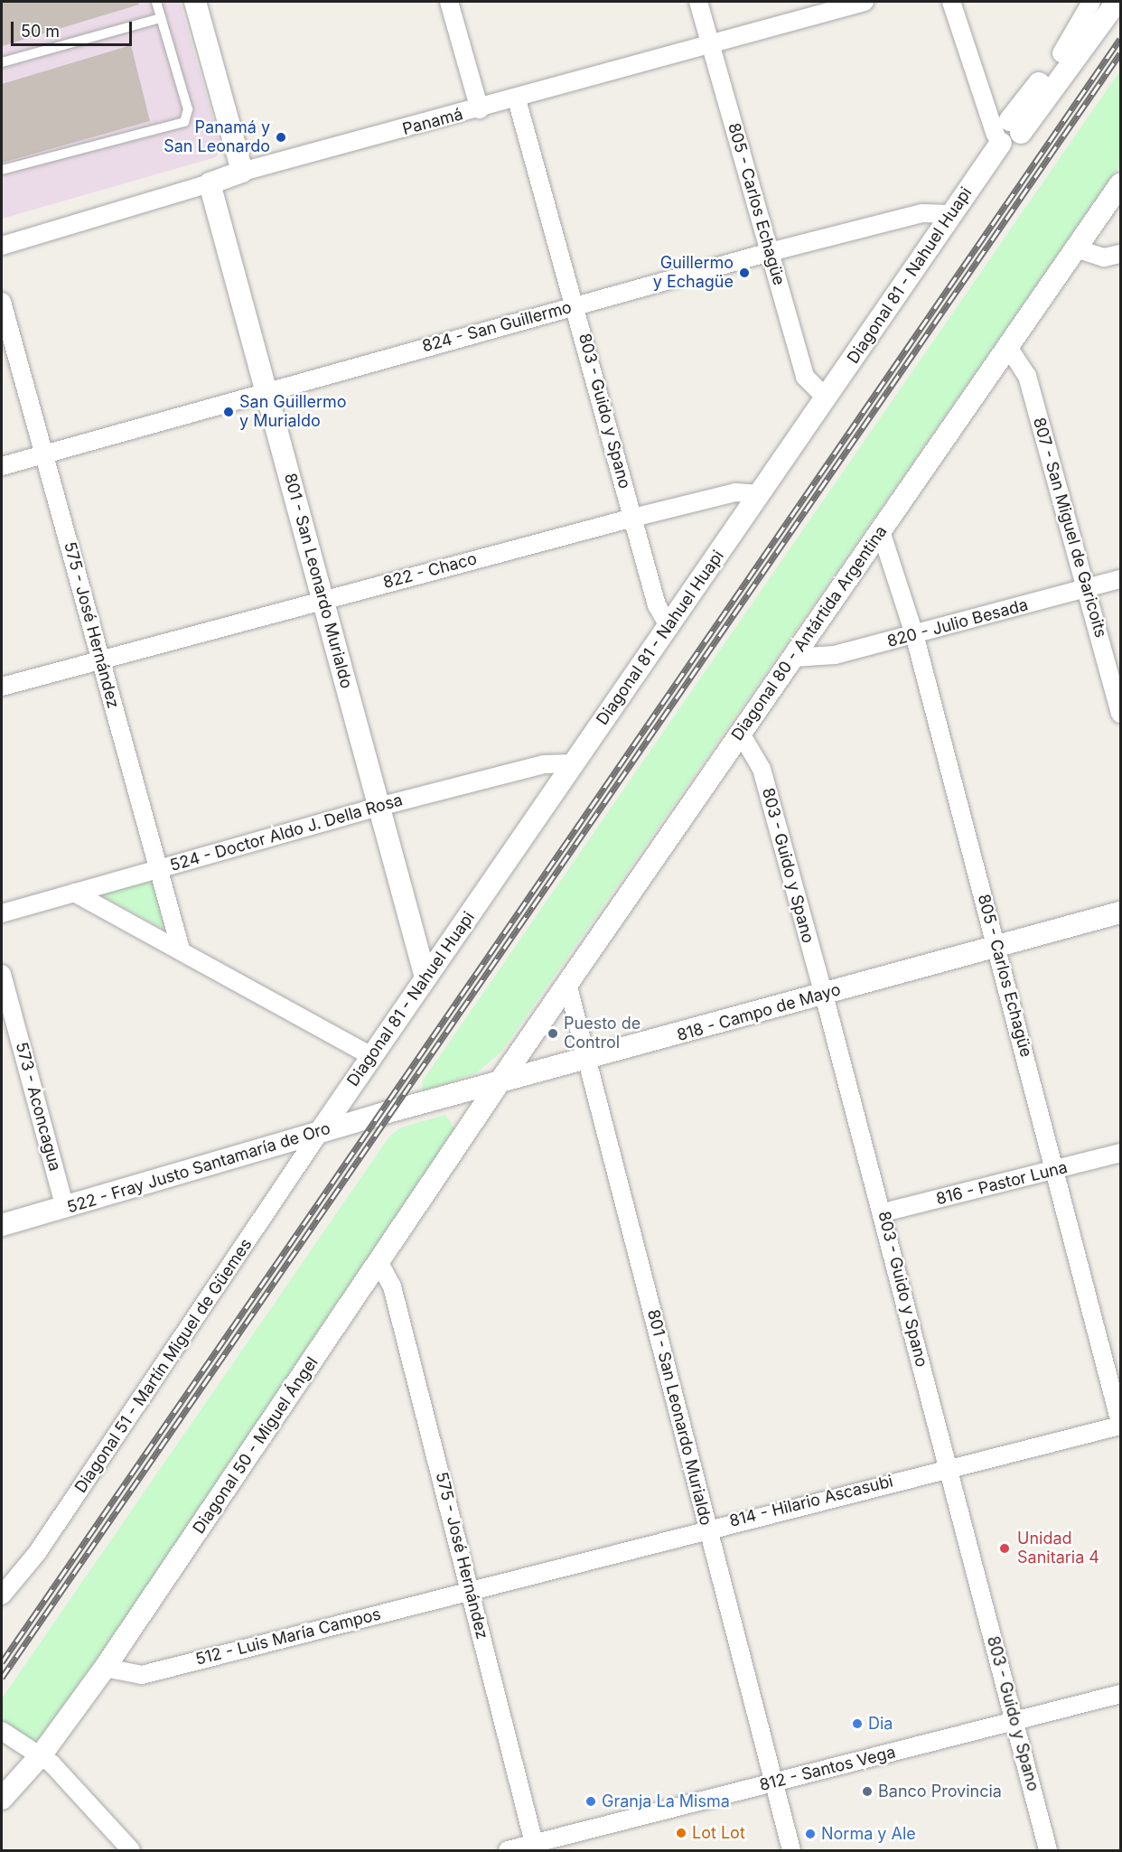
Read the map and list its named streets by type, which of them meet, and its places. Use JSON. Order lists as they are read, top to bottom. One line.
{"streets":{"street":["Panamá","805 - Carlos Echagüe","Diagonal 81 - Nahuel Huapi","824 - San Guillermo","803 - Guido y Spano","807 - San Miguel de Garicoits","822 - Chaco","801 - San Leonardo Murialdo","820 - Julio Besada","575 - José Hernández","Diagonal 80 - Antártida Argentina","524 - Doctor Aldo J. Della Rosa","818 - Campo de Mayo","573 - Aconcagua","522 - Fray Justo Santamaría de Oro","816 - Pastor Luna","Diagonal 51 - Martín Miguel de Güemes","Diagonal 50 - Miguel Ángel","814 - Hilario Ascasubi","512 - Luis María Campos","812 - Santos Vega"]},"crossings":[["Panamá","805 - Carlos Echagüe"],["Panamá","803 - Guido y Spano"],["Panamá","801 - San Leonardo Murialdo"],["805 - Carlos Echagüe","Diagonal 81 - Nahuel Huapi"],["805 - Carlos Echagüe","824 - San Guillermo"],["805 - Carlos Echagüe","820 - Julio Besada"],["805 - Carlos Echagüe","Diagonal 80 - Antártida Argentina"],["805 - Carlos Echagüe","818 - Campo de Mayo"],["805 - Carlos Echagüe","816 - Pastor Luna"],["805 - Carlos Echagüe","814 - Hilario Ascasubi"],["Diagonal 81 - Nahuel Huapi","824 - San Guillermo"],["Diagonal 81 - Nahuel Huapi","803 - Guido y Spano"],["Diagonal 81 - Nahuel Huapi","822 - Chaco"],["Diagonal 81 - Nahuel Huapi","801 - San Leonardo Murialdo"],["Diagonal 81 - Nahuel Huapi","524 - Doctor Aldo J. Della Rosa"],["Diagonal 81 - Nahuel Huapi","522 - Fray Justo Santamaría de Oro"],["Diagonal 81 - Nahuel Huapi","Diagonal 51 - Martín Miguel de Güemes"],["824 - San Guillermo","803 - Guido y Spano"],["824 - San Guillermo","801 - San Leonardo Murialdo"],["824 - San Guillermo","575 - José Hernández"],["803 - Guido y Spano","822 - Chaco"],["803 - Guido y Spano","Diagonal 80 - Antártida Argentina"],["803 - Guido y Spano","818 - Campo de Mayo"],["803 - Guido y Spano","816 - Pastor Luna"],["803 - Guido y Spano","814 - Hilario Ascasubi"],["803 - Guido y Spano","812 - Santos Vega"],["807 - San Miguel de Garicoits","820 - Julio Besada"],["807 - San Miguel de Garicoits","Diagonal 80 - Antártida Argentina"],["822 - Chaco","801 - San Leonardo Murialdo"],["822 - Chaco","575 - José Hernández"],["801 - San Leonardo Murialdo","Diagonal 80 - Antártida Argentina"],["801 - San Leonardo Murialdo","524 - Doctor Aldo J. Della Rosa"],["801 - San Leonardo Murialdo","818 - Campo de Mayo"],["801 - San Leonardo Murialdo","814 - Hilario Ascasubi"],["801 - San Leonardo Murialdo","812 - Santos Vega"],["820 - Julio Besada","Diagonal 80 - Antártida Argentina"],["575 - José Hernández","524 - Doctor Aldo J. Della Rosa"],["575 - José Hernández","Diagonal 50 - Miguel Ángel"],["575 - José Hernández","814 - Hilario Ascasubi"],["575 - José Hernández","512 - Luis María Campos"],["575 - José Hernández","812 - Santos Vega"],["Diagonal 80 - Antártida Argentina","818 - Campo de Mayo"],["Diagonal 80 - Antártida Argentina","Diagonal 50 - Miguel Ángel"],["818 - Campo de Mayo","522 - Fray Justo Santamaría de Oro"],["818 - Campo de Mayo","Diagonal 50 - Miguel Ángel"],["573 - Aconcagua","522 - Fray Justo Santamaría de Oro"],["522 - Fray Justo Santamaría de Oro","Diagonal 51 - Martín Miguel de Güemes"],["Diagonal 50 - Miguel Ángel","512 - Luis María Campos"],["814 - Hilario Ascasubi","512 - Luis María Campos"]],"places":["Panamá y San Leonardo","Guillermo y Echagüe","San Guillermo y Murialdo","Puesto de Control","Unidad Sanitaria 4","Dia","Banco Provincia","Granja La Misma","Lot Lot","Norma y Ale"],"scale_bar":"50 m"}
